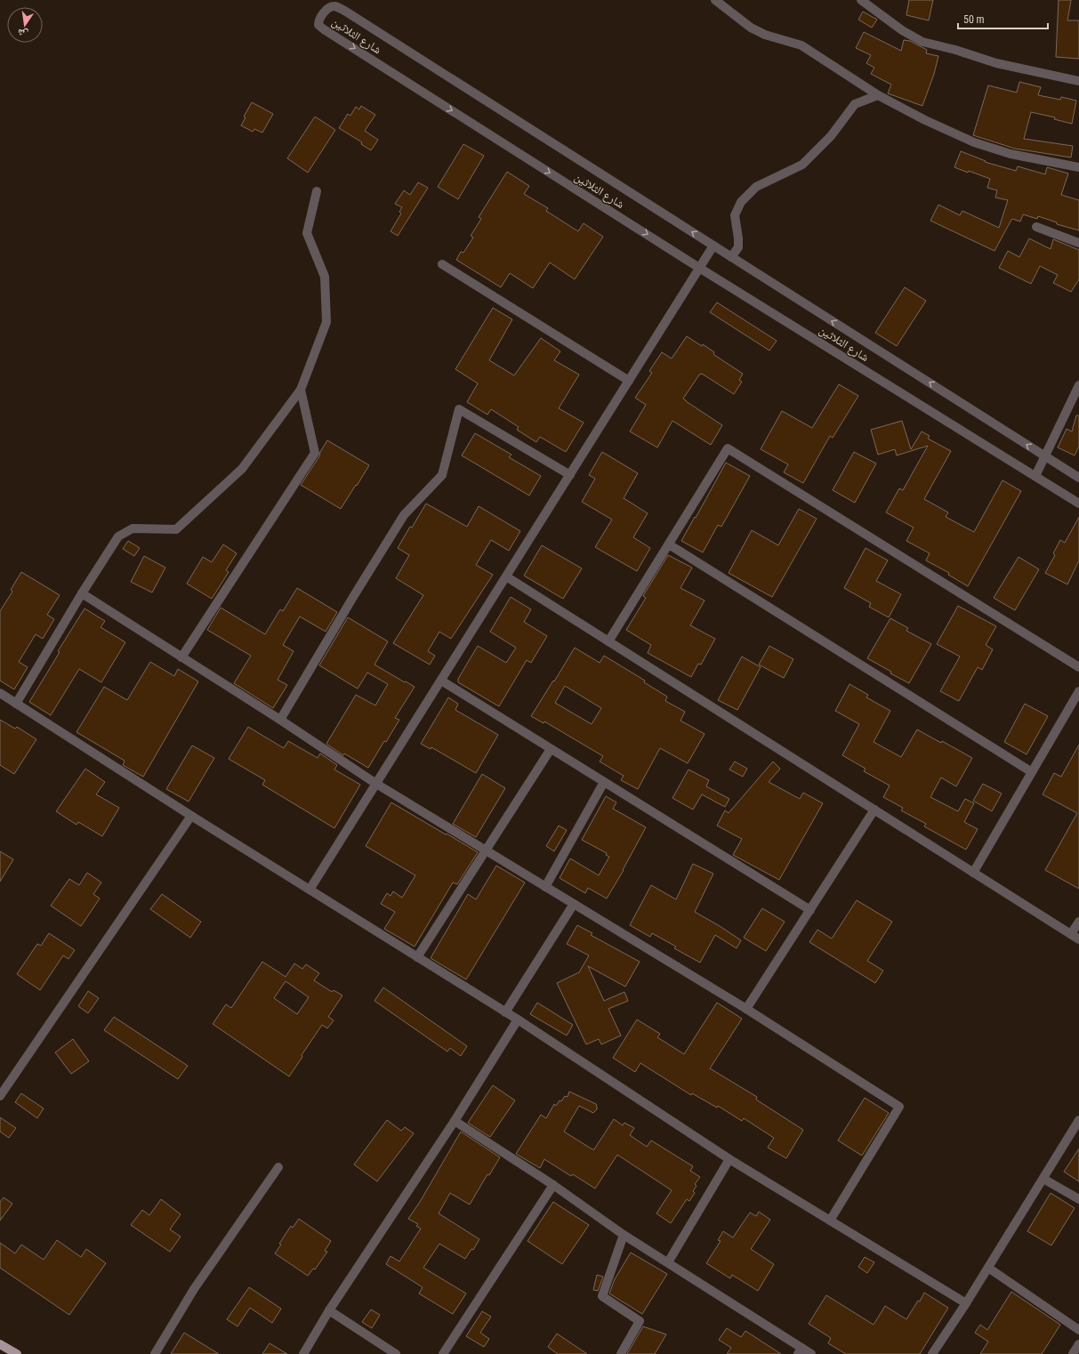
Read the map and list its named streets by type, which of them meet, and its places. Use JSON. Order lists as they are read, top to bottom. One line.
{"streets":{"street":["شارع الثلاثين"]},"scale_bar":"50 m","north":"bottom"}
